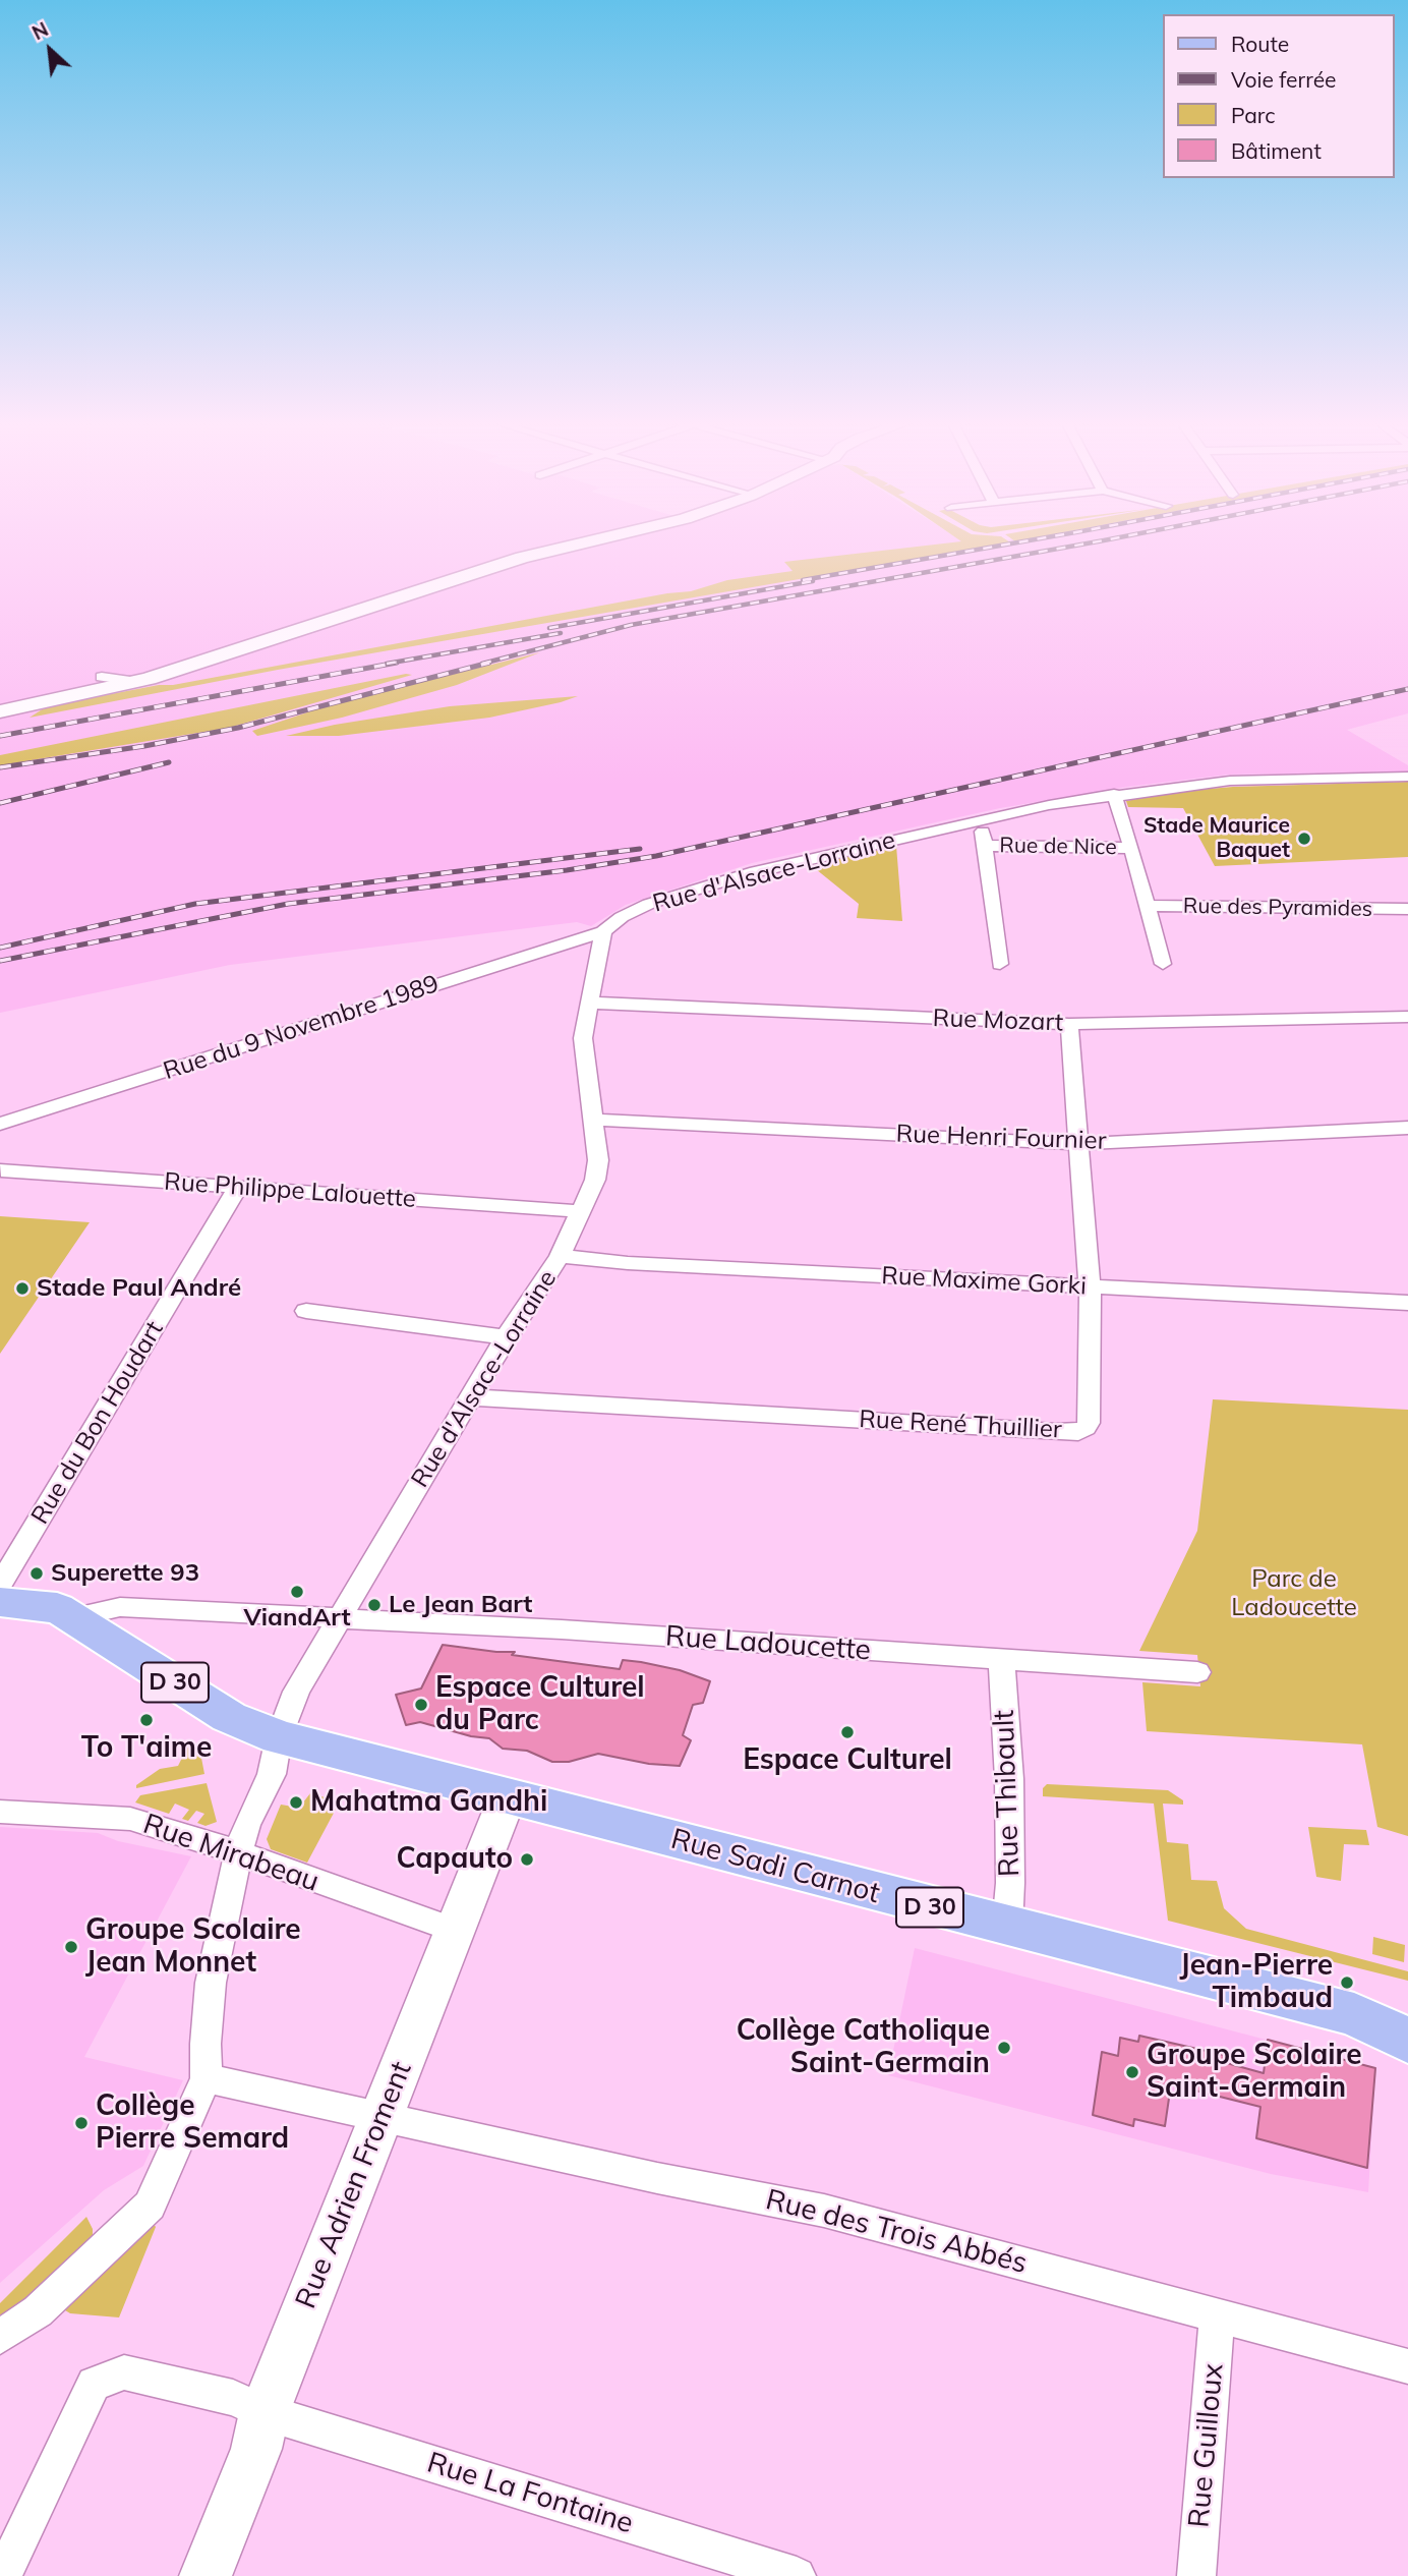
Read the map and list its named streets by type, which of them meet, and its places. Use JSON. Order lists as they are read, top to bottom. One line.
{"streets":{"main road":["D 30","Rue Sadi Carnot"],"street":["Rue de Nice","Rue d'Alsace-Lorraine","Rue des Pyramides","Rue Mozart","Rue du 9 Novembre 1989","Rue Henri Fournier","Rue Philippe Lalouette","Rue Maxime Gorki","Rue du Bon Houdart","Rue René Thuillier","Rue Ladoucette","Rue Thibault","Rue Mirabeau","Rue Adrien Froment","Rue des Trois Abbés","Rue Guilloux","Rue La Fontaine"]},"crossings":[["Rue d'Alsace-Lorraine","Rue Mozart"],["Rue d'Alsace-Lorraine","Rue du 9 Novembre 1989"],["Rue d'Alsace-Lorraine","Rue Henri Fournier"],["Rue d'Alsace-Lorraine","Rue Philippe Lalouette"],["Rue d'Alsace-Lorraine","Rue Maxime Gorki"],["Rue d'Alsace-Lorraine","Rue René Thuillier"],["Rue d'Alsace-Lorraine","Rue Ladoucette"],["Rue d'Alsace-Lorraine","D 30"],["Rue d'Alsace-Lorraine","Rue Mirabeau"],["Rue d'Alsace-Lorraine","Rue Sadi Carnot"],["Rue d'Alsace-Lorraine","Rue des Trois Abbés"],["Rue Mozart","Rue René Thuillier"],["Rue Henri Fournier","Rue René Thuillier"],["Rue Philippe Lalouette","Rue du Bon Houdart"],["Rue Maxime Gorki","Rue René Thuillier"],["Rue Ladoucette","D 30"],["Rue Ladoucette","Rue Thibault"],["D 30","Rue Sadi Carnot"],["Rue Thibault","Rue Sadi Carnot"],["Rue Mirabeau","Rue Adrien Froment"],["Rue Sadi Carnot","Rue Adrien Froment"],["Rue Adrien Froment","Rue des Trois Abbés"],["Rue Adrien Froment","Rue La Fontaine"],["Rue des Trois Abbés","Rue Guilloux"]],"parks":["Parc de Ladoucette"],"places":["Stade Maurice Baquet","Stade Paul André","Superette 93","ViandArt","Le Jean Bart","Espace Culturel du Parc","To T'aime","Espace Culturel","Mahatma Gandhi","Capauto","Groupe Scolaire Jean Monnet","Jean-Pierre Timbaud","Collège Catholique Saint-Germain","Groupe Scolaire Saint-Germain","Collège Pierre Semard"],"legend":["Route","Voie ferrée","Parc","Bâtiment"],"north":"top left"}
